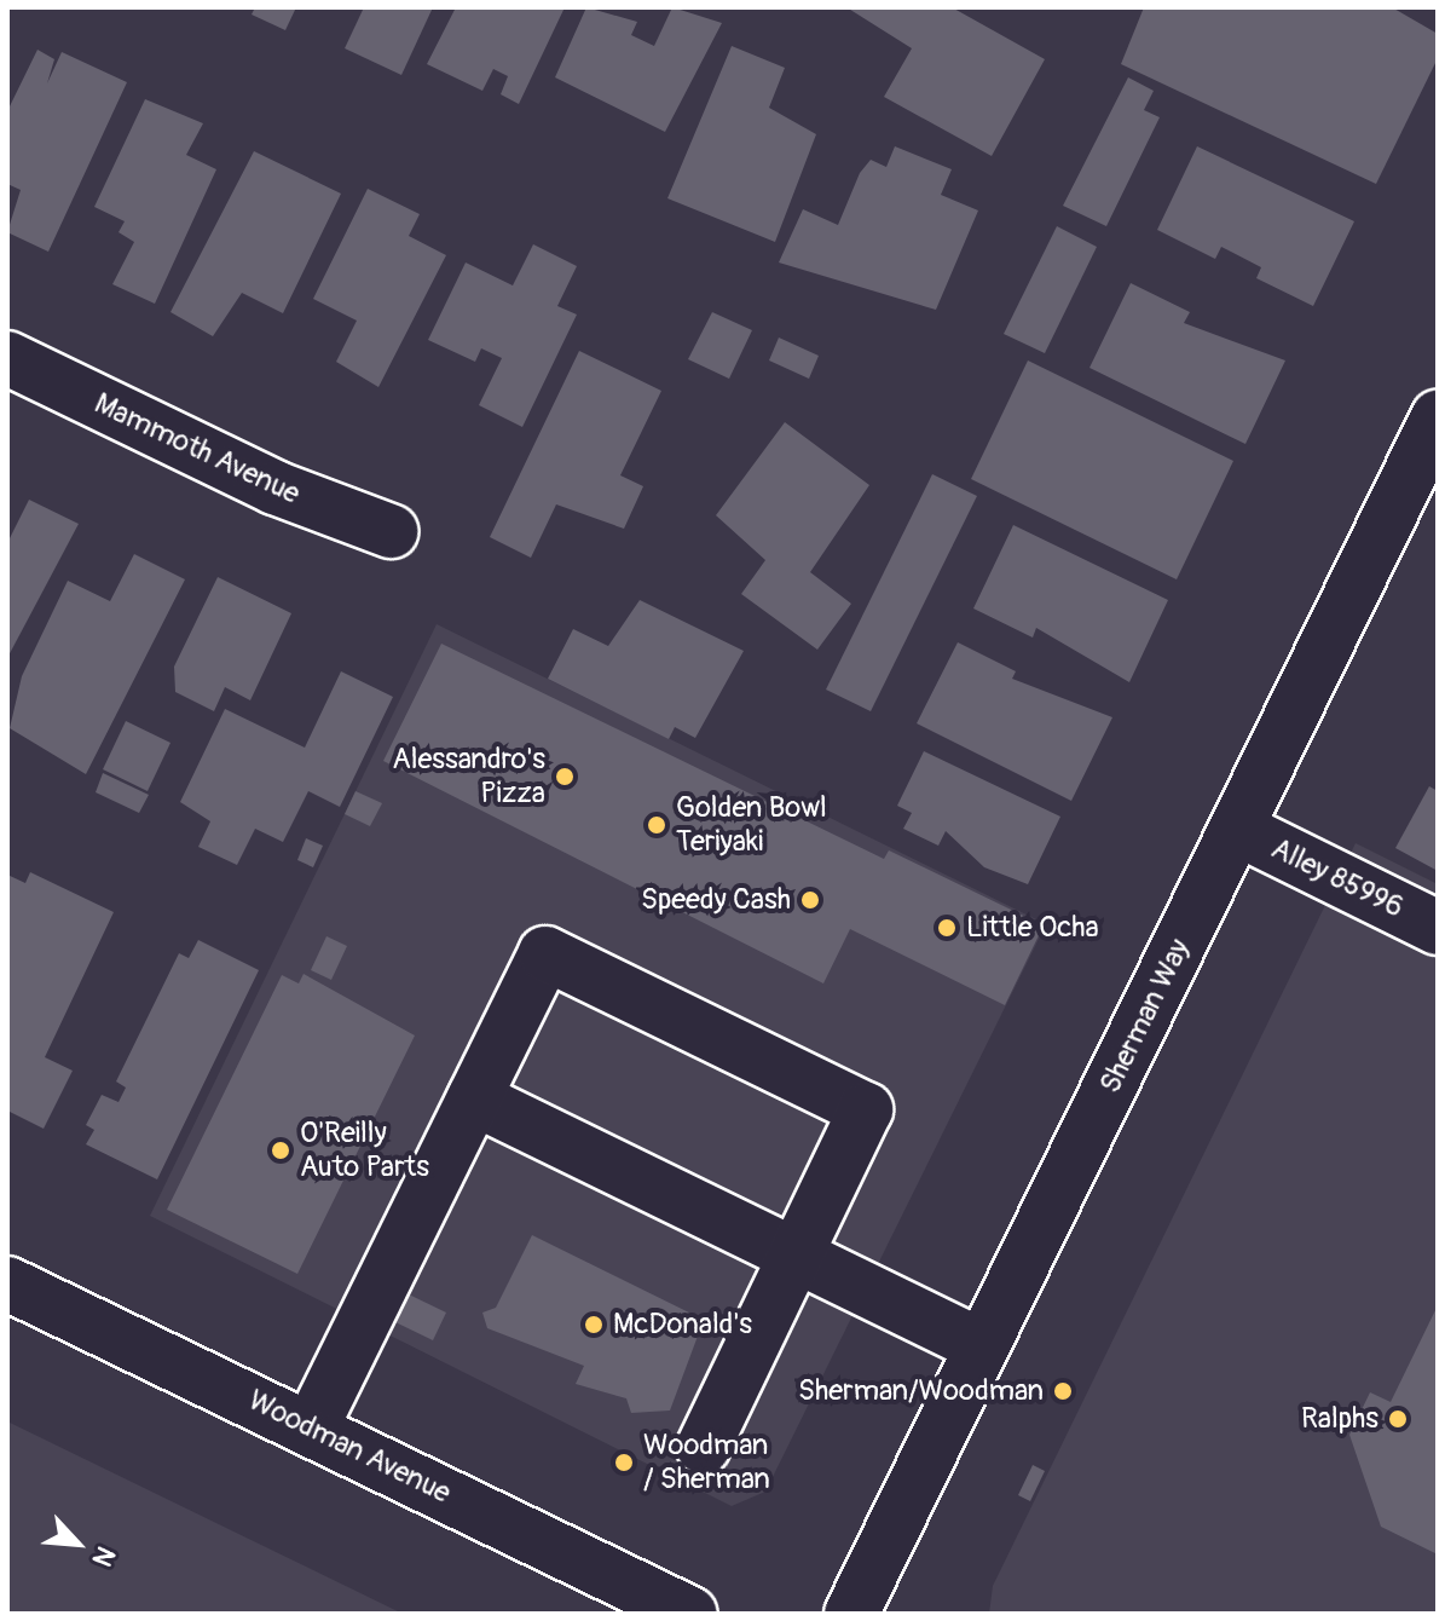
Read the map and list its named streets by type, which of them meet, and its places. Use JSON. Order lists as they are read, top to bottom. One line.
{"streets":{"main road":["Mammoth Avenue","Alley 85996","Sherman Way","Woodman Avenue"]},"crossings":[["Alley 85996","Sherman Way"]],"places":["Alessandro's Pizza","Golden Bowl Teriyaki","Speedy Cash","Little Ocha","O'Reilly Auto Parts","McDonald's","Sherman/Woodman","Ralphs","Woodman / Sherman"],"north":"bottom right"}
